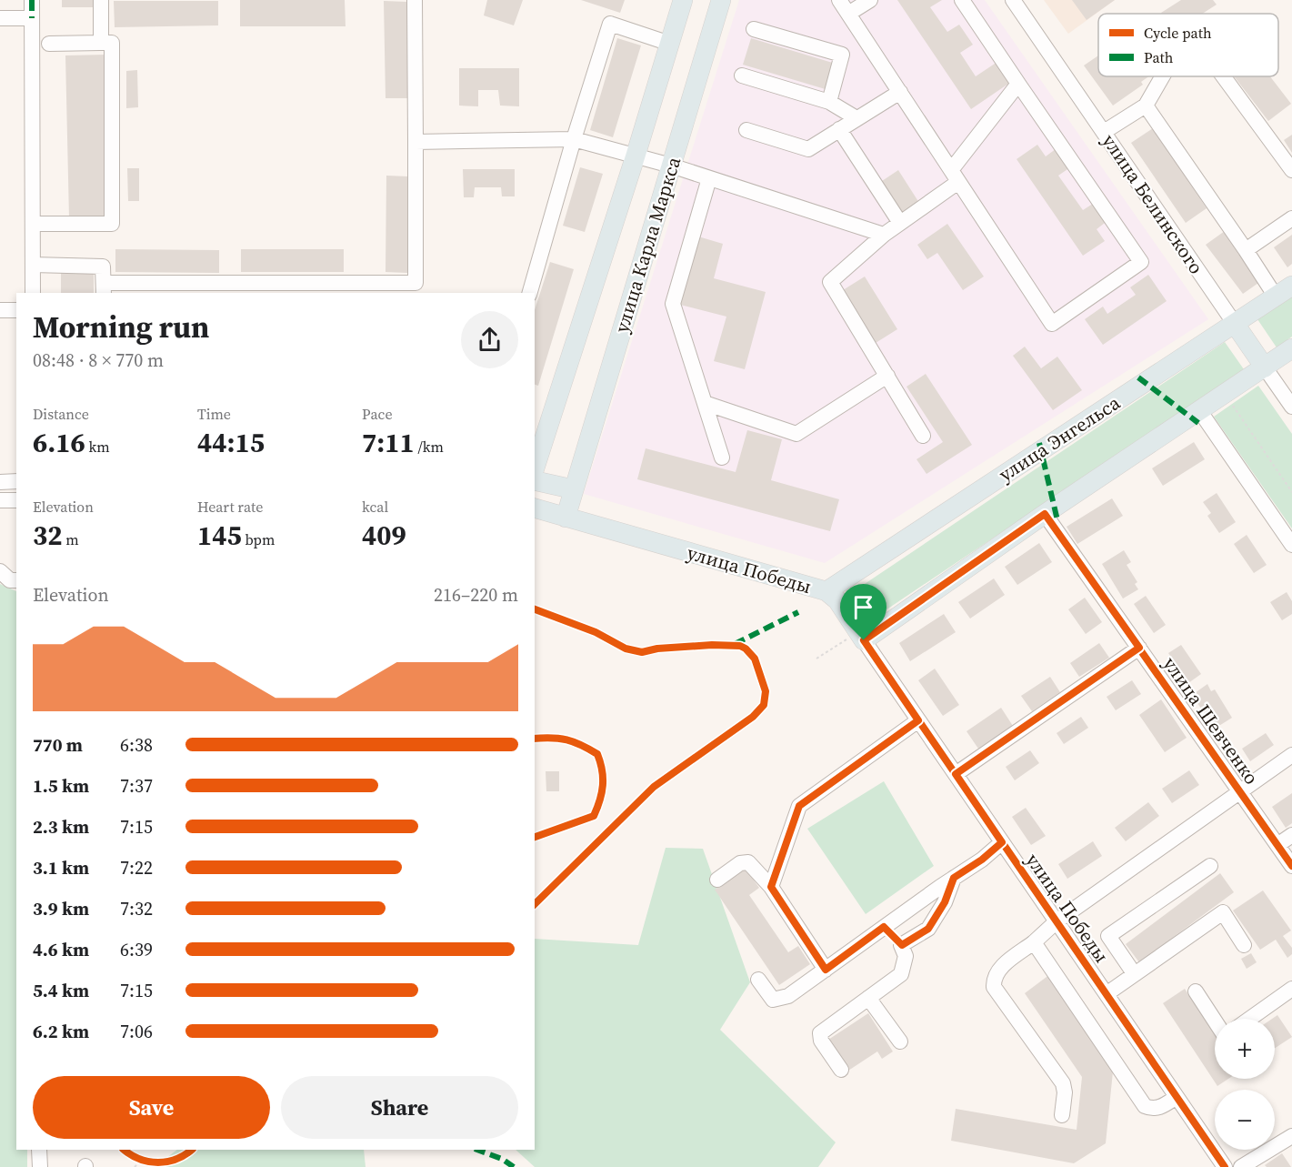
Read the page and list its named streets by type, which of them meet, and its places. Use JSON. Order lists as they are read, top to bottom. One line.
{"streets":{"main road":["улица Белинского","улица Карла Маркса","улица Энгельса","улица Победы"],"street":["улица Шевченко"]},"crossings":[["улица Белинского","улица Энгельса"],["улица Энгельса","улица Победы"]],"legend":["Cycle path","Path"],"page":{"heading":["Morning run","08:48 · 8 × 770 m"],"stats":[["Distance","6.16 km"],["Time","44:15"],["Pace","7:11 /km"],["Elevation","32 m"],["Heart rate","145 bpm"],["kcal","409"]],"chart":["Elevation","216–220 m"],"list":[{"name":"770 m","note":"6:38"},{"name":"1.5 km","note":"7:37"},{"name":"2.3 km","note":"7:15"},{"name":"3.1 km","note":"7:22"},{"name":"3.9 km","note":"7:32"},{"name":"4.6 km","note":"6:39"},{"name":"5.4 km","note":"7:15"},{"name":"6.2 km","note":"7:06"}],"map_buttons":["+","−"],"buttons":["Save","Share"]}}
